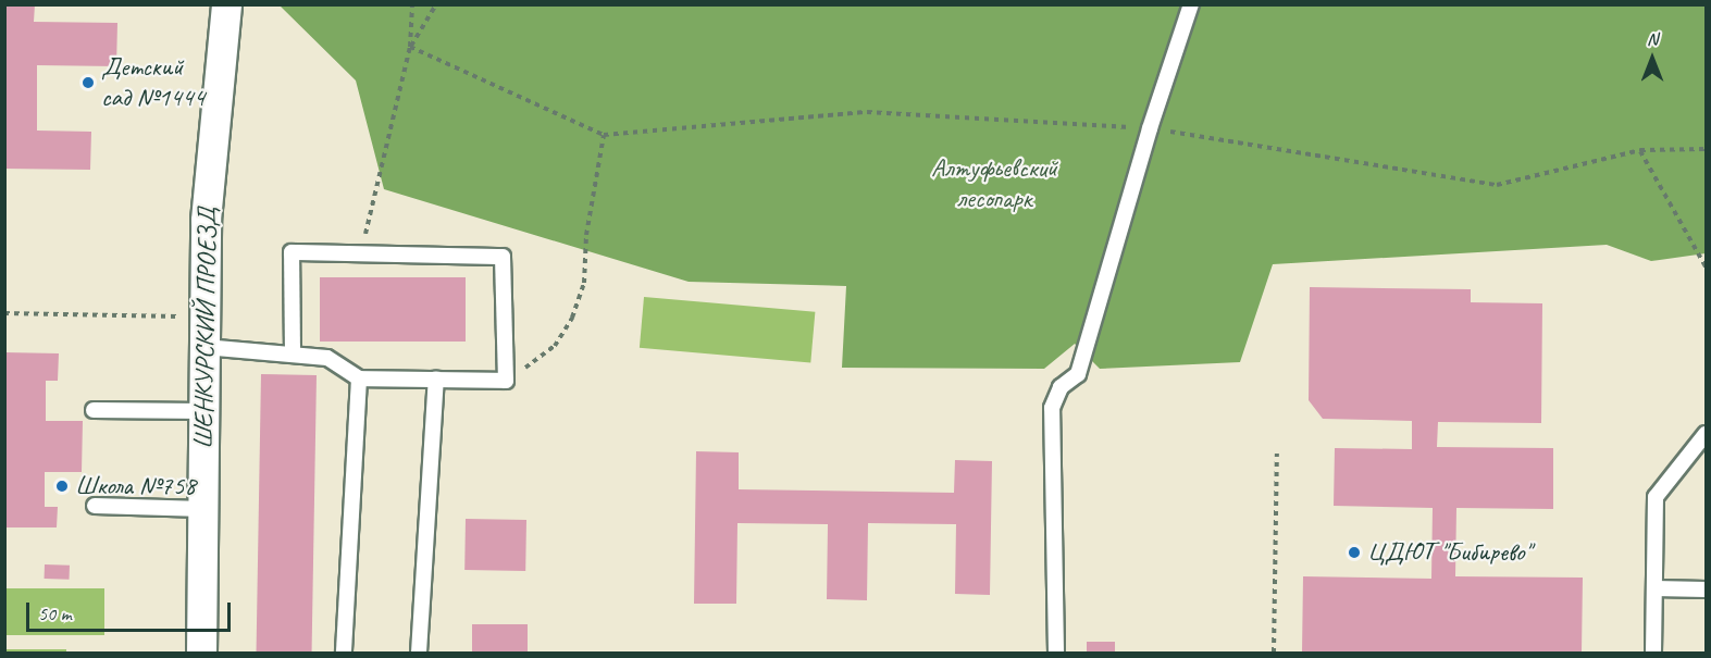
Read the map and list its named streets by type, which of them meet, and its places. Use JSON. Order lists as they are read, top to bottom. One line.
{"streets":{"street":["ШЕНКУРСКИЙ ПРОЕЗД"]},"parks":["Алтуфьевский лесопарк"],"places":["Детский сад №1444","Школа №758","ЦДЮТ \"Бибирево\""],"scale_bar":"50 m","north":"top"}
